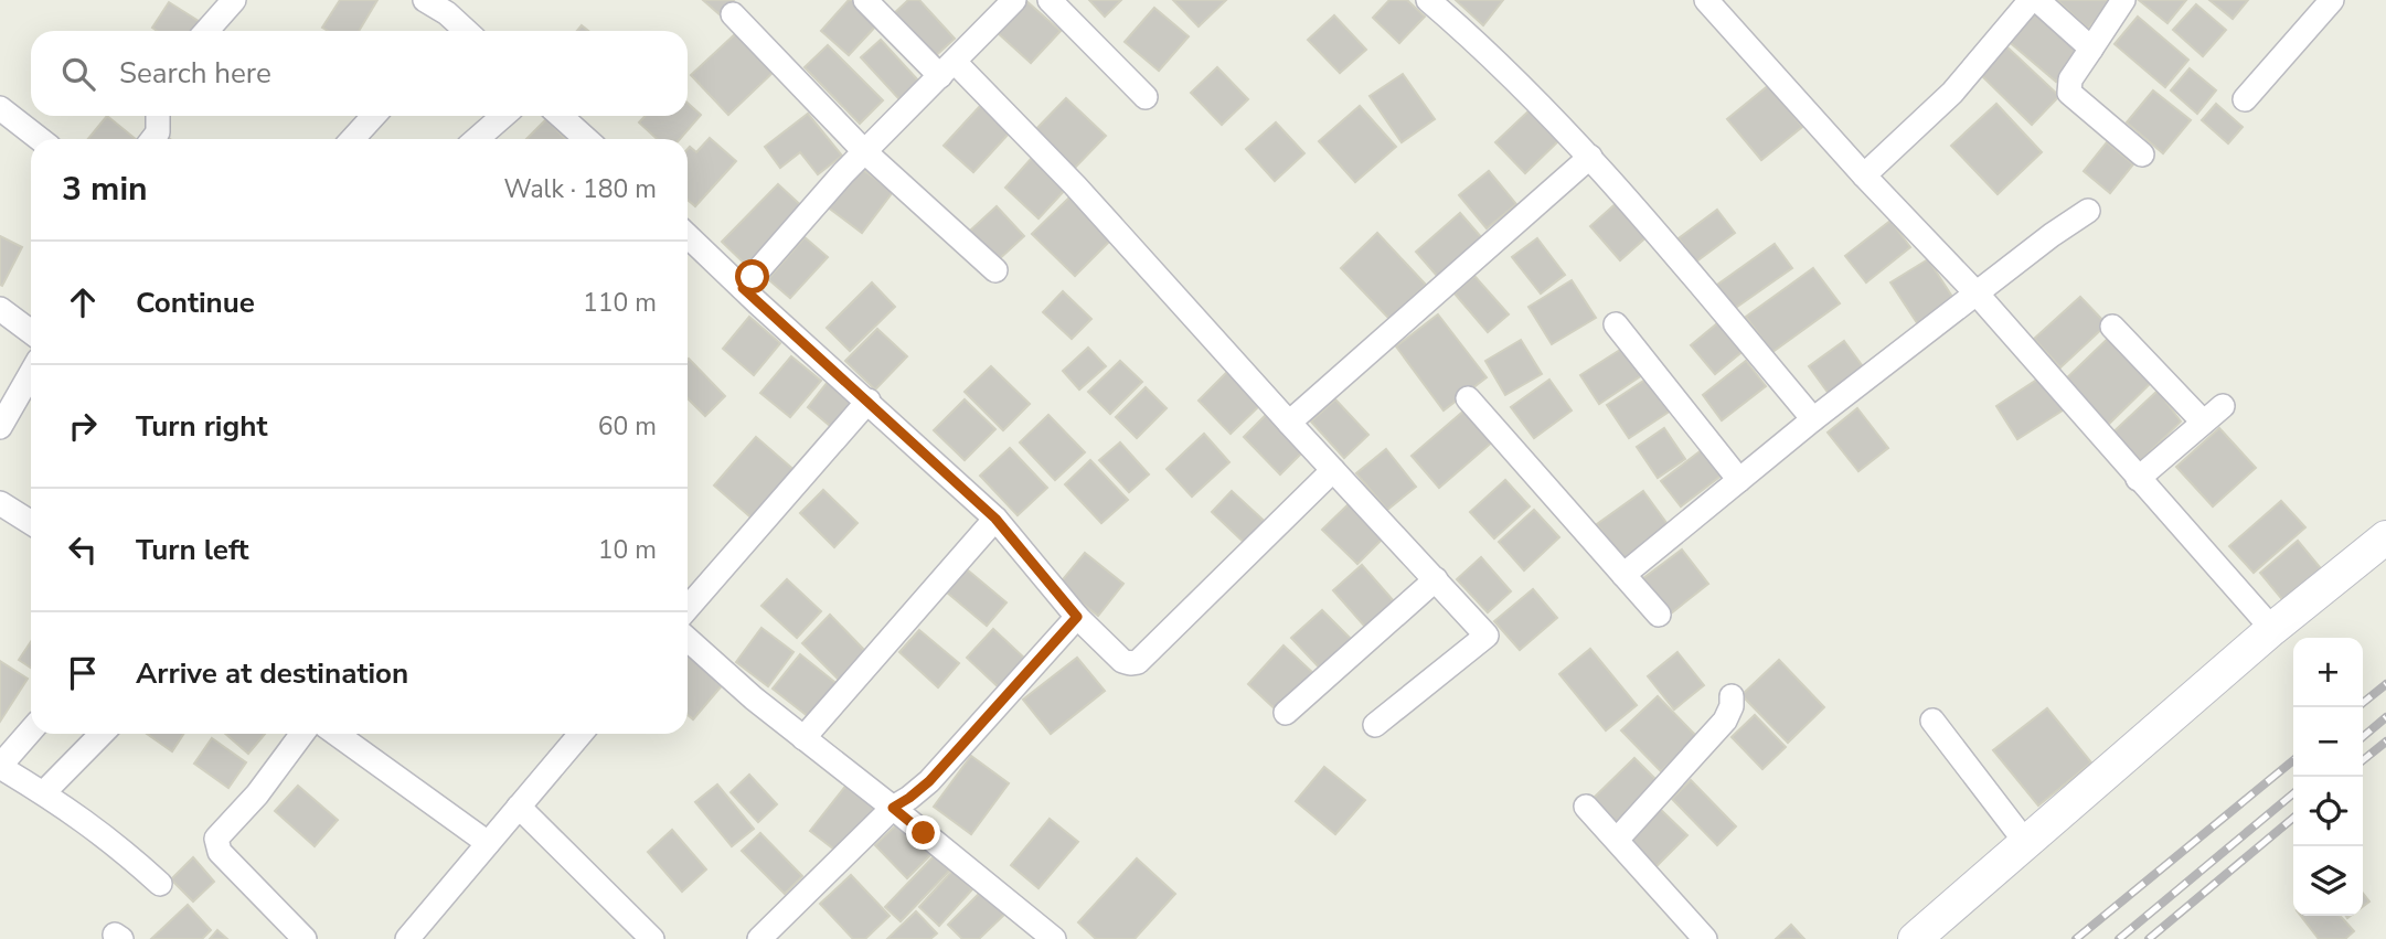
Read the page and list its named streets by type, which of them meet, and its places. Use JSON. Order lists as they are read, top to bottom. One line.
{"page":{"search":"Search here","heading":["3 min","Walk · 180 m"],"list":[["Continue","110 m"],["Turn right","60 m"],["Turn left","10 m"],"Arrive at destination"],"map_buttons":["+","−"]}}
